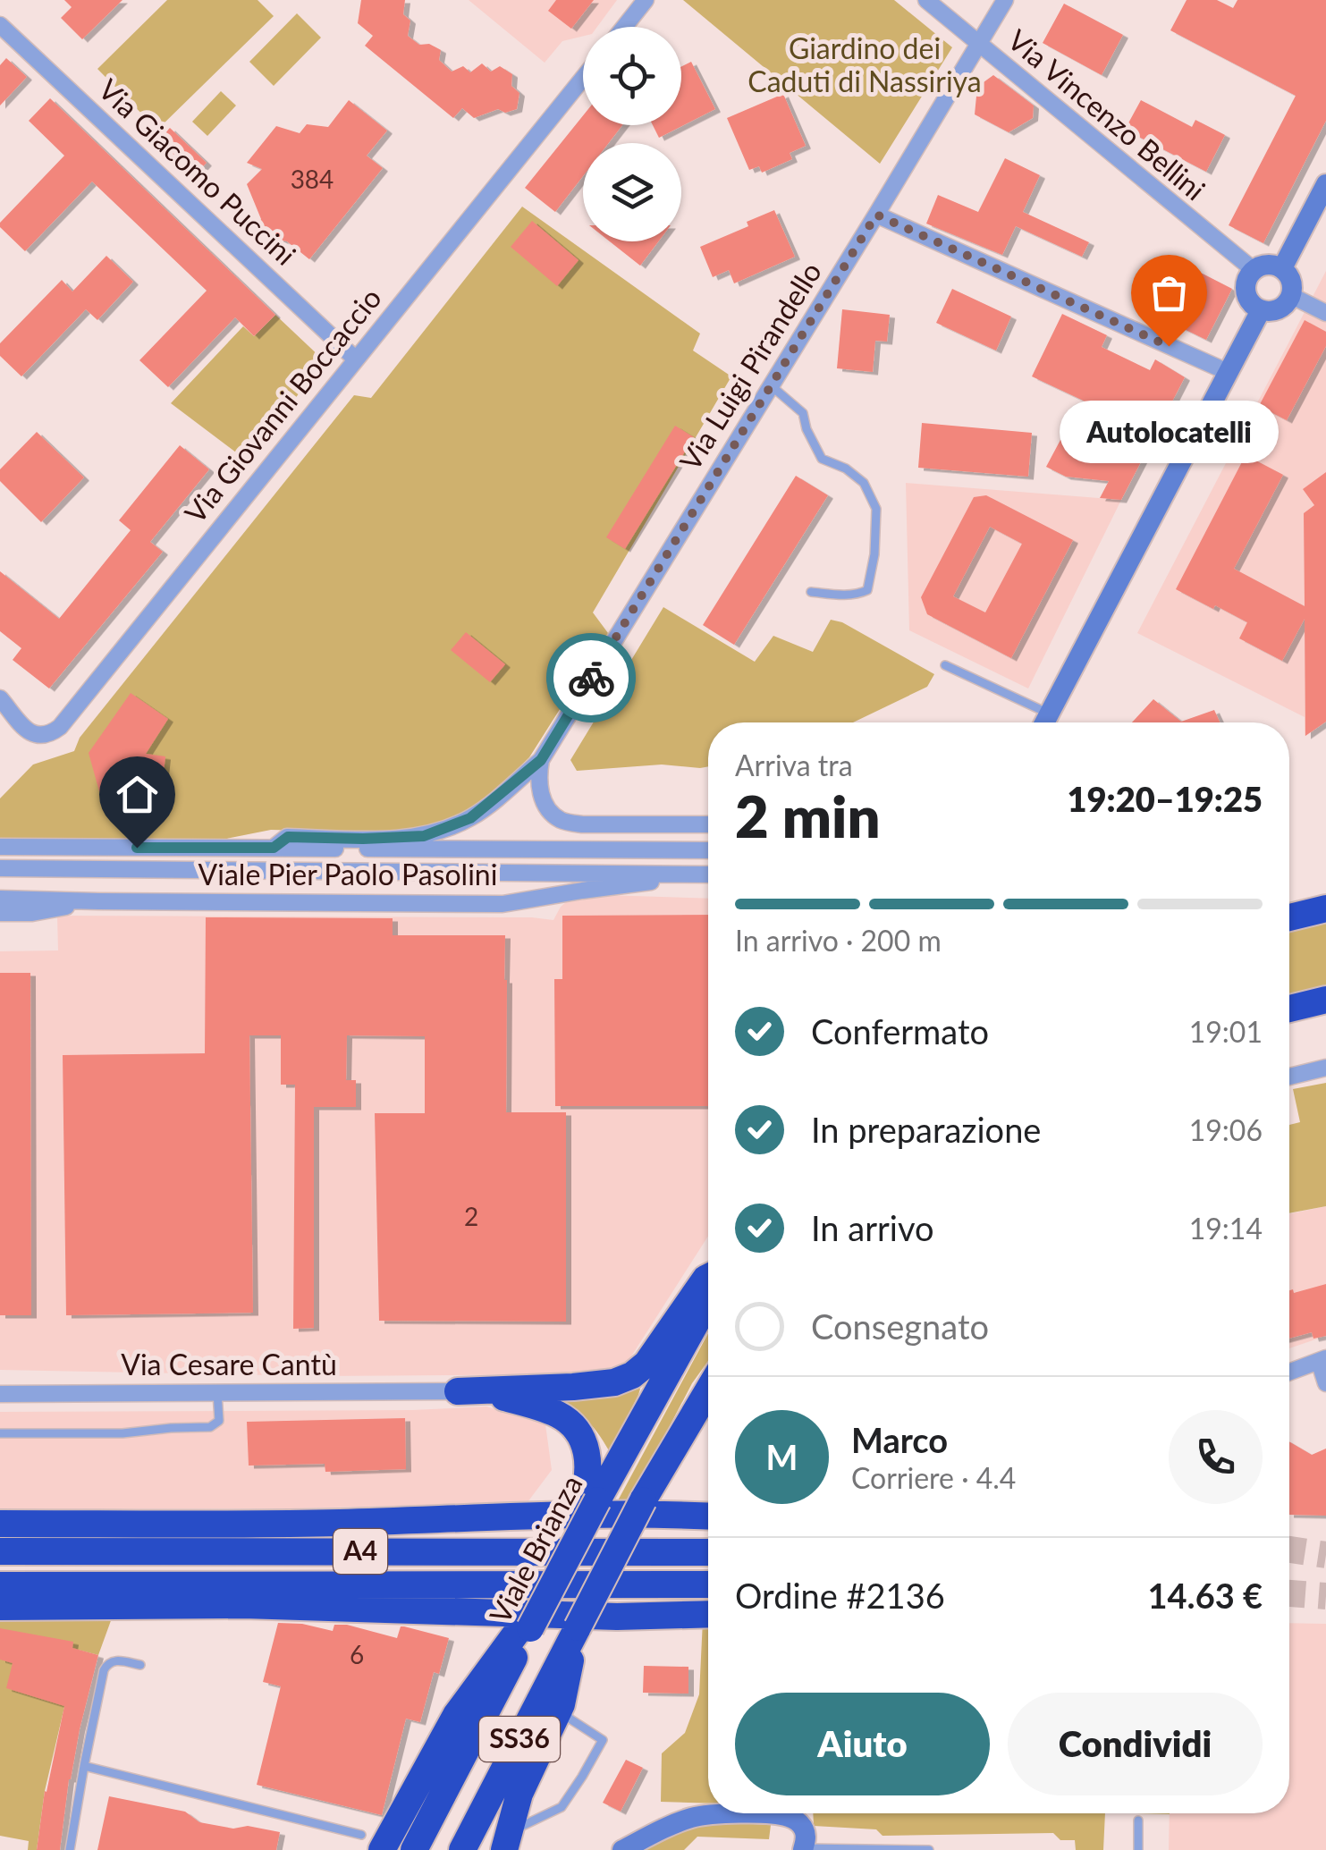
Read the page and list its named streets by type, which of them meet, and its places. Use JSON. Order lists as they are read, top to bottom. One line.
{"streets":{"highway":["Viale Brianza","A4","SS36"],"street":["Via Vincenzo Bellini","Via Giacomo Puccini","Via Luigi Pirandello","Via Giovanni Boccaccio","Viale Pier Paolo Pasolini","Via Cesare Cantù"]},"crossings":[["Via Vincenzo Bellini","Via Luigi Pirandello"],["Via Giacomo Puccini","Via Giovanni Boccaccio"],["Via Luigi Pirandello","Viale Pier Paolo Pasolini"]],"parks":["Giardino dei Caduti di Nassiriya"],"places":["Autolocatelli"],"house_numbers":["384","2","6"],"page":{"bubble":"Autolocatelli","heading":["2 min","Arriva tra","19:20–19:25"],"panel":["Marco","Corriere · 4.4","Ordine #2136","14.63 €"],"bar":"In arrivo · 200 m","list":[["Confermato","19:01"],["In preparazione","19:06"],["In arrivo","19:14"],"Consegnato"],"round":"M","buttons":["Aiuto","Condividi"]}}
